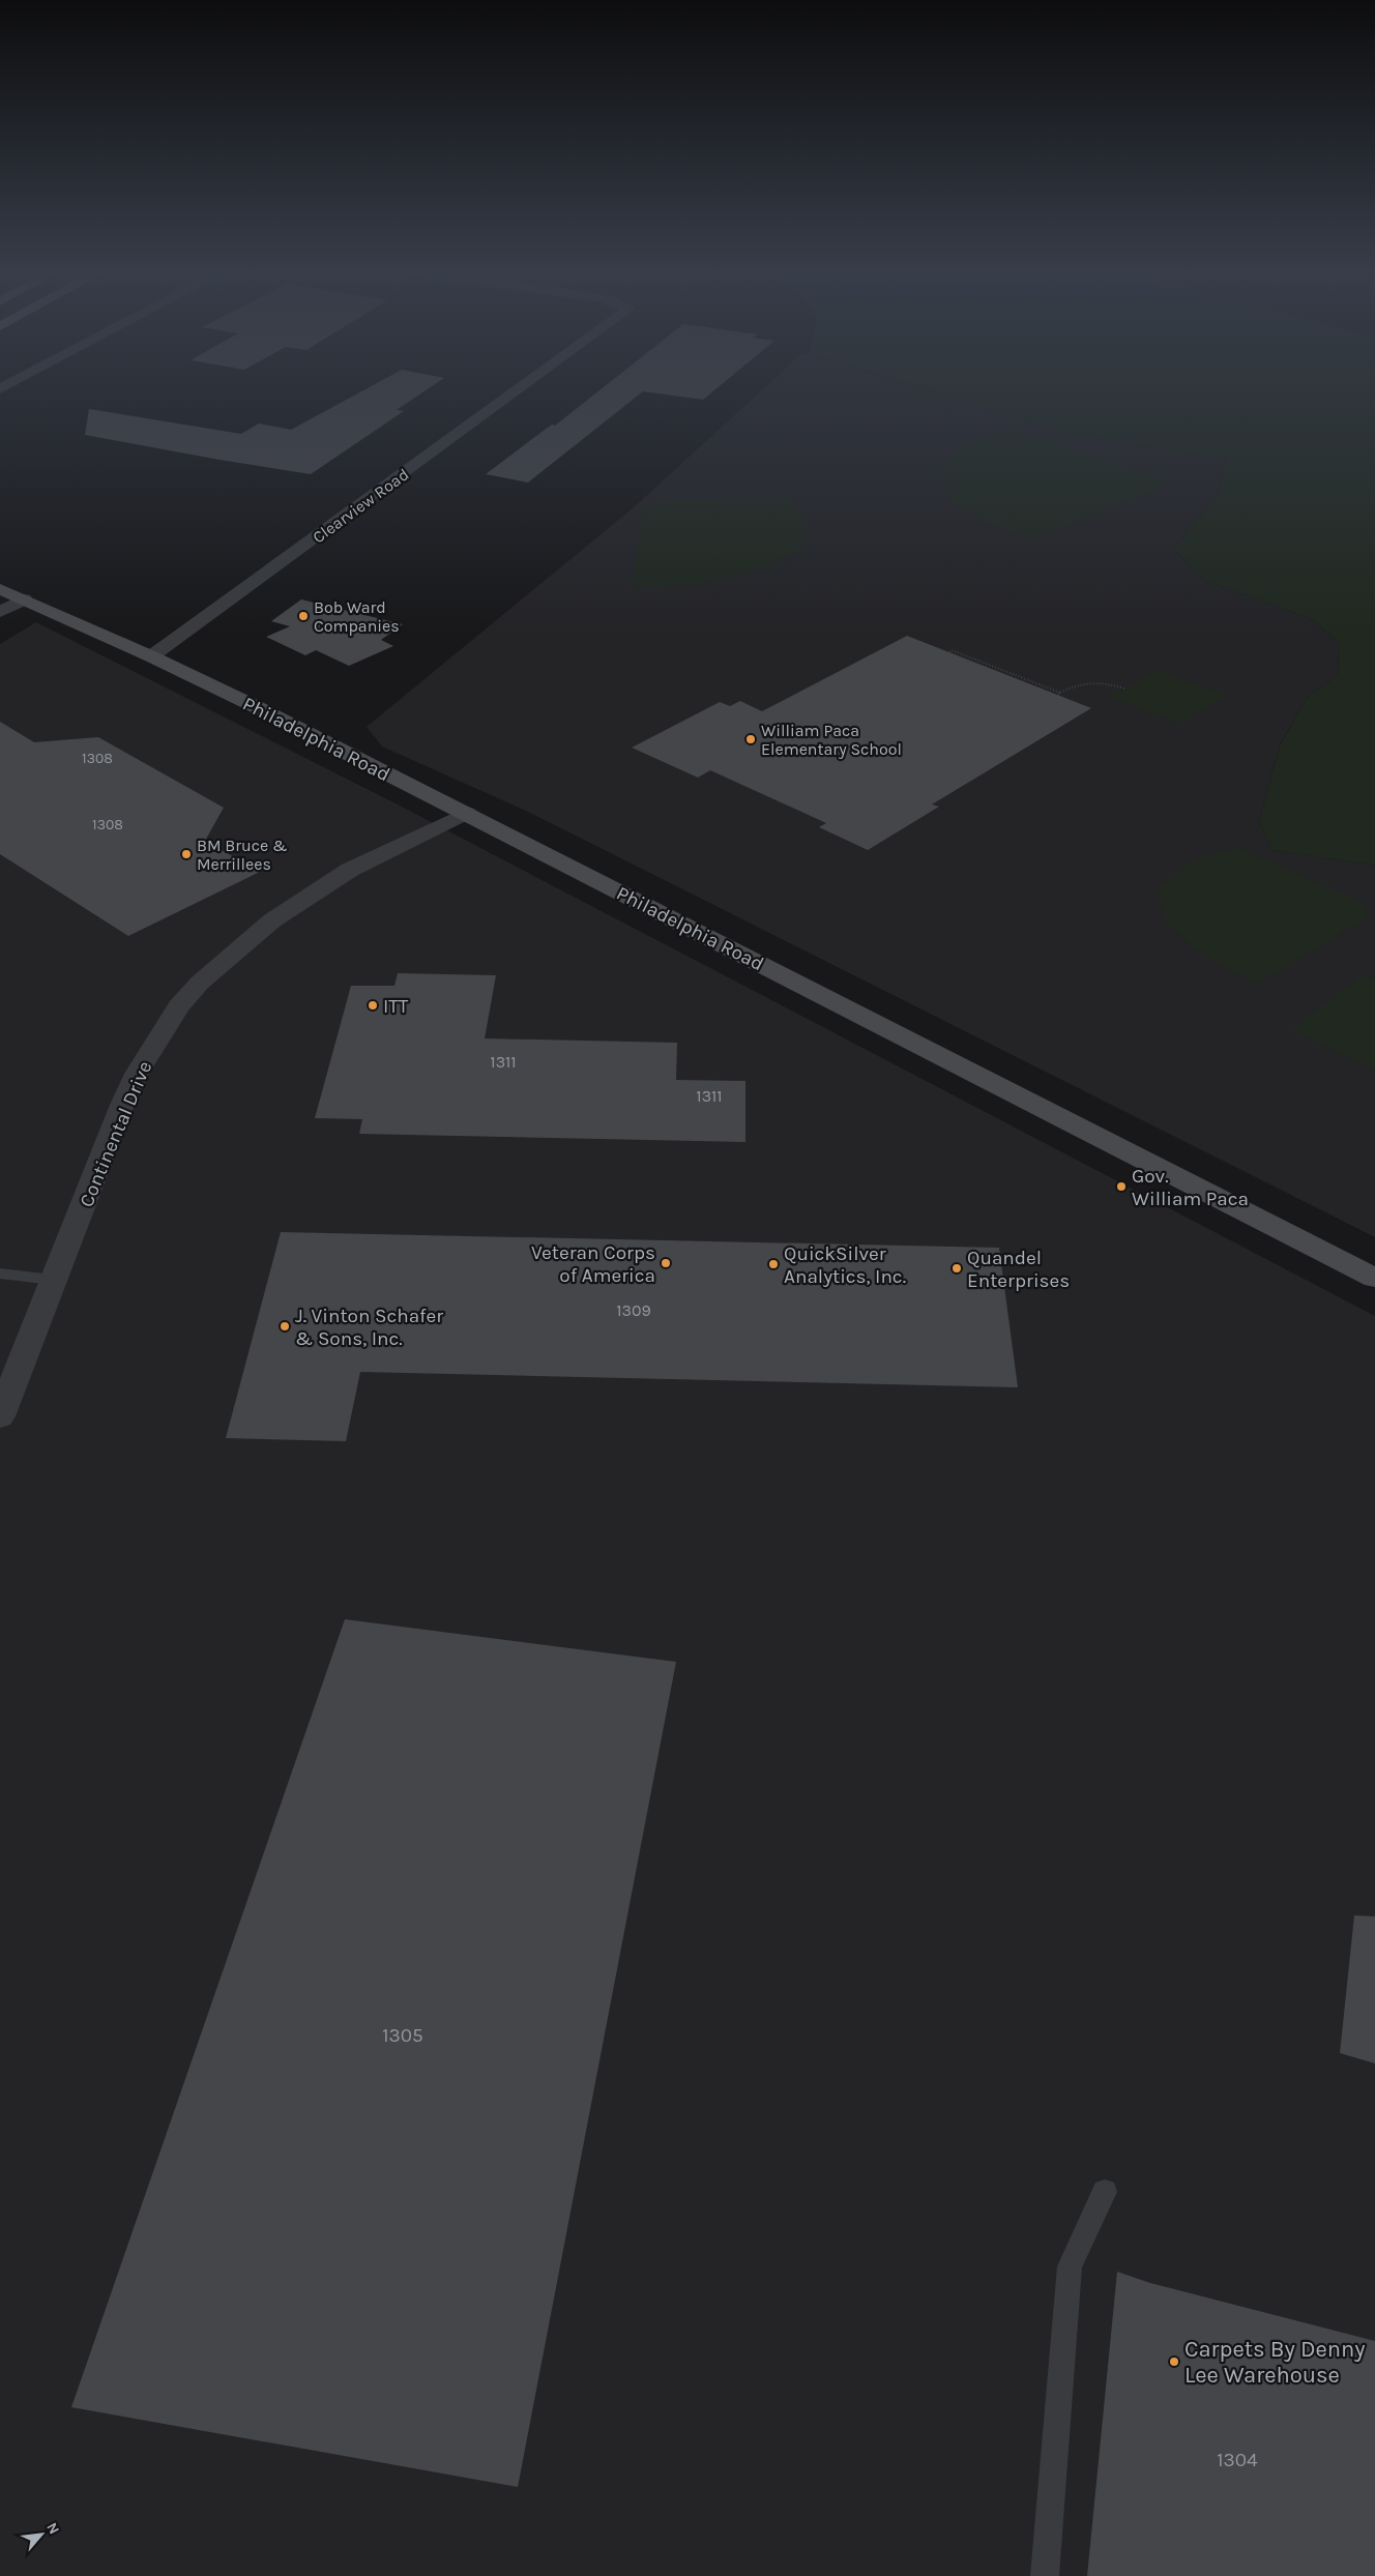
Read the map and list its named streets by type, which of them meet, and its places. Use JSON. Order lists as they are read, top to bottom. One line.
{"streets":{"main road":["Philadelphia Road"],"street":["Clearview Road","Continental Drive"]},"crossings":[["Clearview Road","Philadelphia Road"],["Philadelphia Road","Continental Drive"]],"places":["Bob Ward Companies","William Paca Elementary School","BM Bruce & Merrillees","ITT","Gov. William Paca","Veteran Corps of America","QuickSilver Analytics, Inc.","Quandel Enterprises","J. Vinton Schafer & Sons, Inc.","Carpets By Denny Lee Warehouse"],"house_numbers":["1308","1308","1311","1311","1309","1305","1304"],"north":"top right"}
